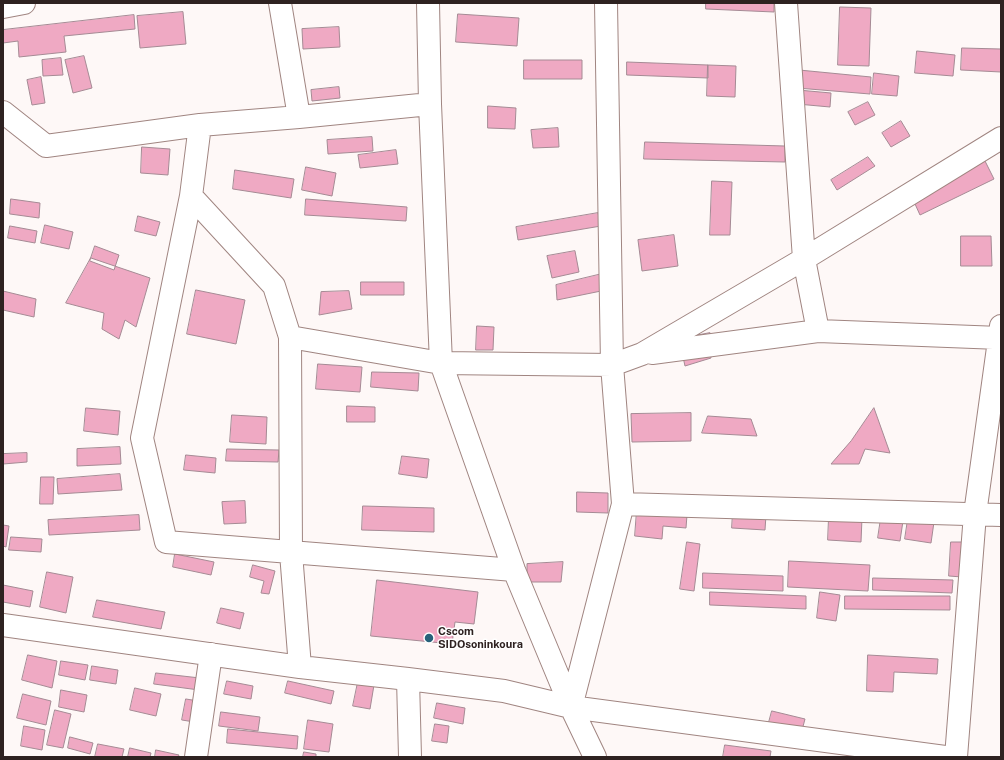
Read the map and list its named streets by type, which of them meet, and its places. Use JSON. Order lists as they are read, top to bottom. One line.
{"places":["Cscom SIDOsoninkoura"]}
